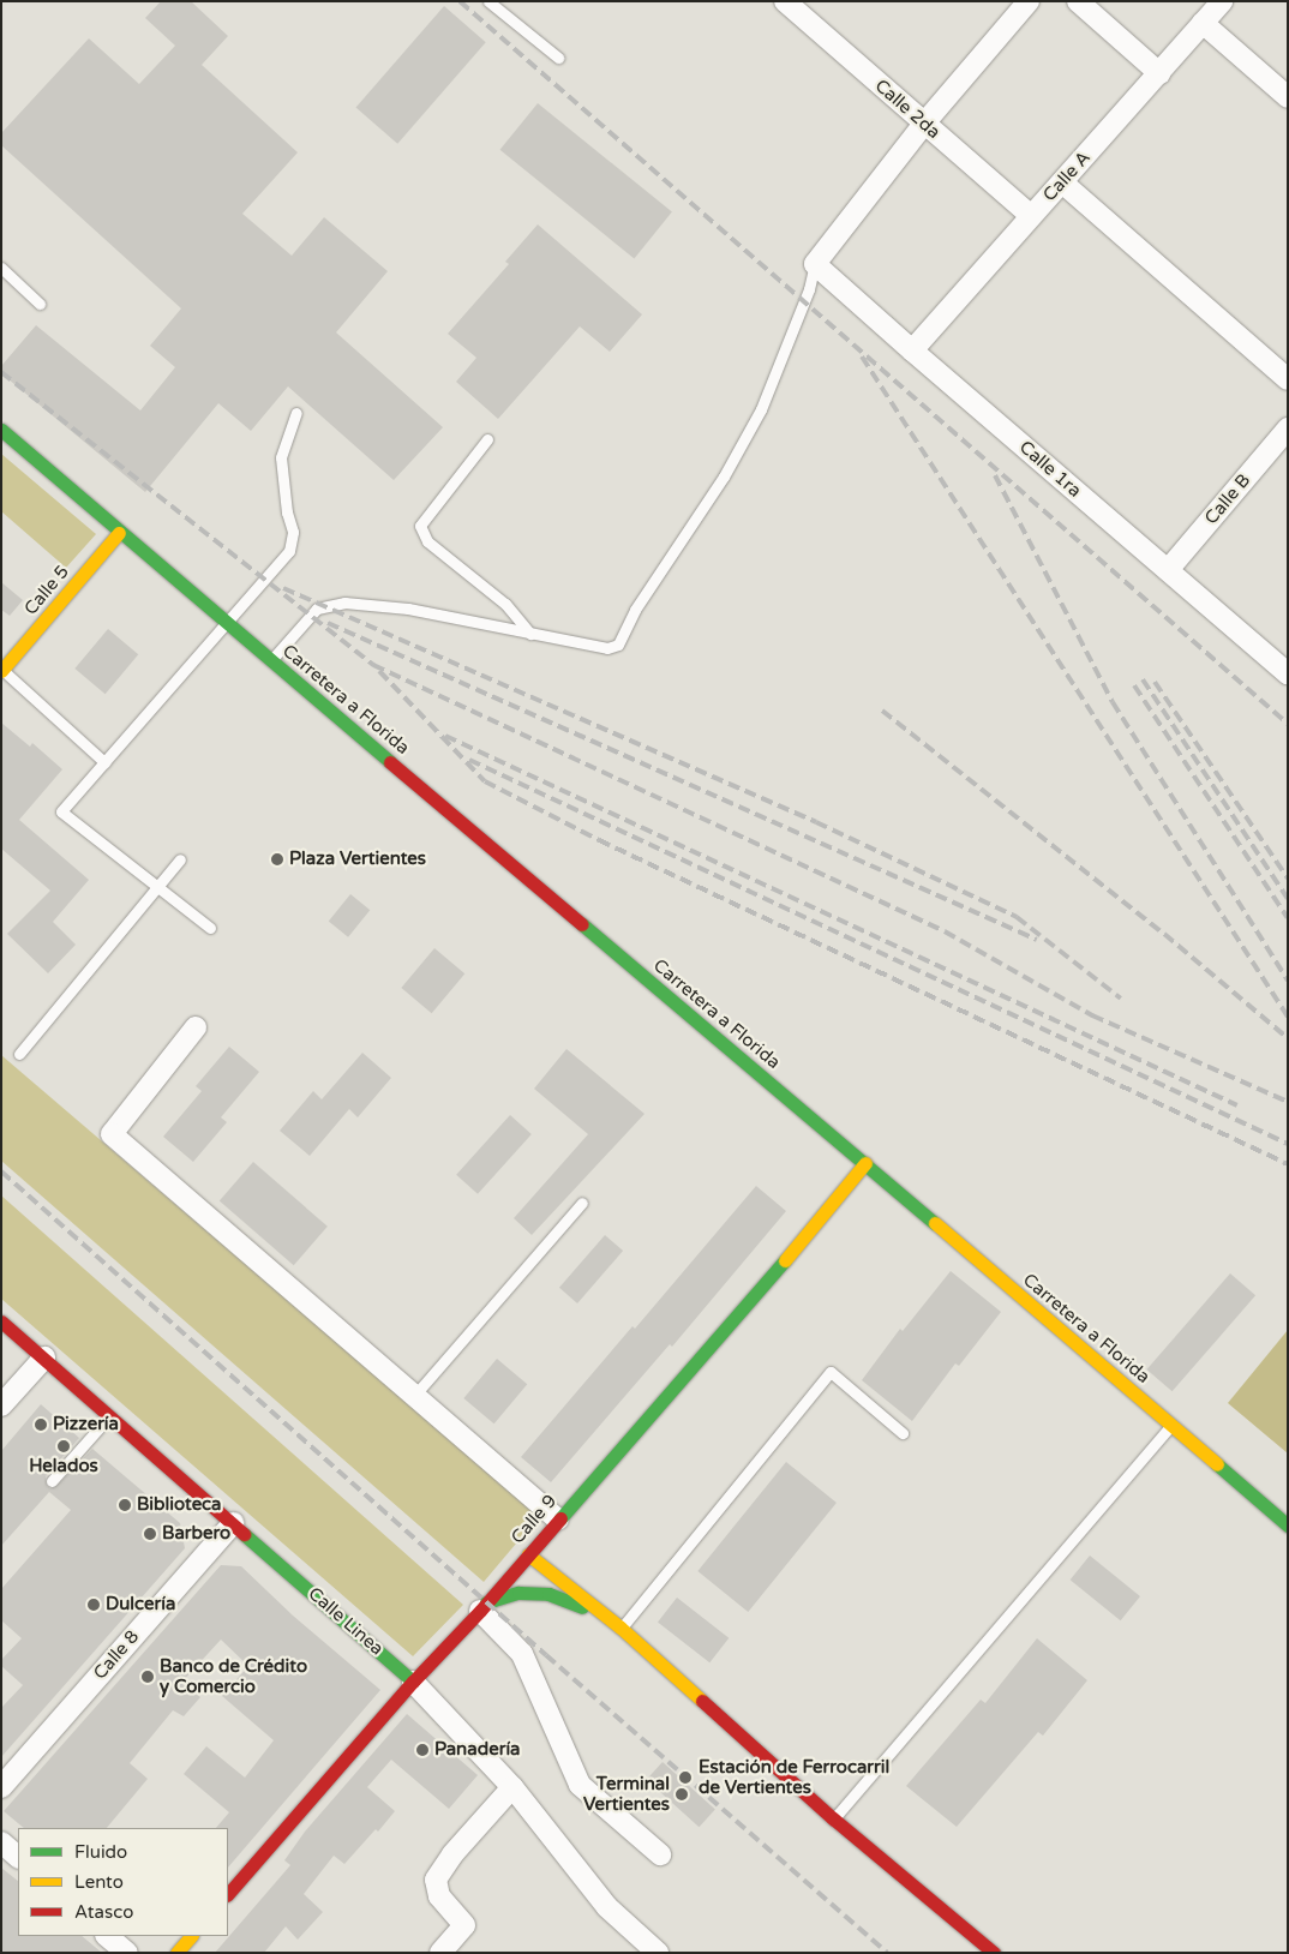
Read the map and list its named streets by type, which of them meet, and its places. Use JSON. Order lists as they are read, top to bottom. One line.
{"streets":{"main road":["Calle 5","Carretera a Florida","Calle 9","Calle Linea"],"street":["Calle 2da","Calle A","Calle 1ra","Calle B","Calle 8"]},"crossings":[["Calle 2da","Calle A"],["Calle A","Calle 1ra"],["Calle 1ra","Calle B"],["Calle 5","Carretera a Florida"],["Carretera a Florida","Calle 9"],["Calle 9","Calle Linea"],["Calle Linea","Calle 8"]],"places":["Plaza Vertientes","Pizzería","Helados","Biblioteca","Barbero","Dulcería","Banco de Crédito y Comercio","Panadería","Estación de Ferrocarril de Vertientes","Terminal Vertientes"],"legend":["Fluido","Lento","Atasco"]}
